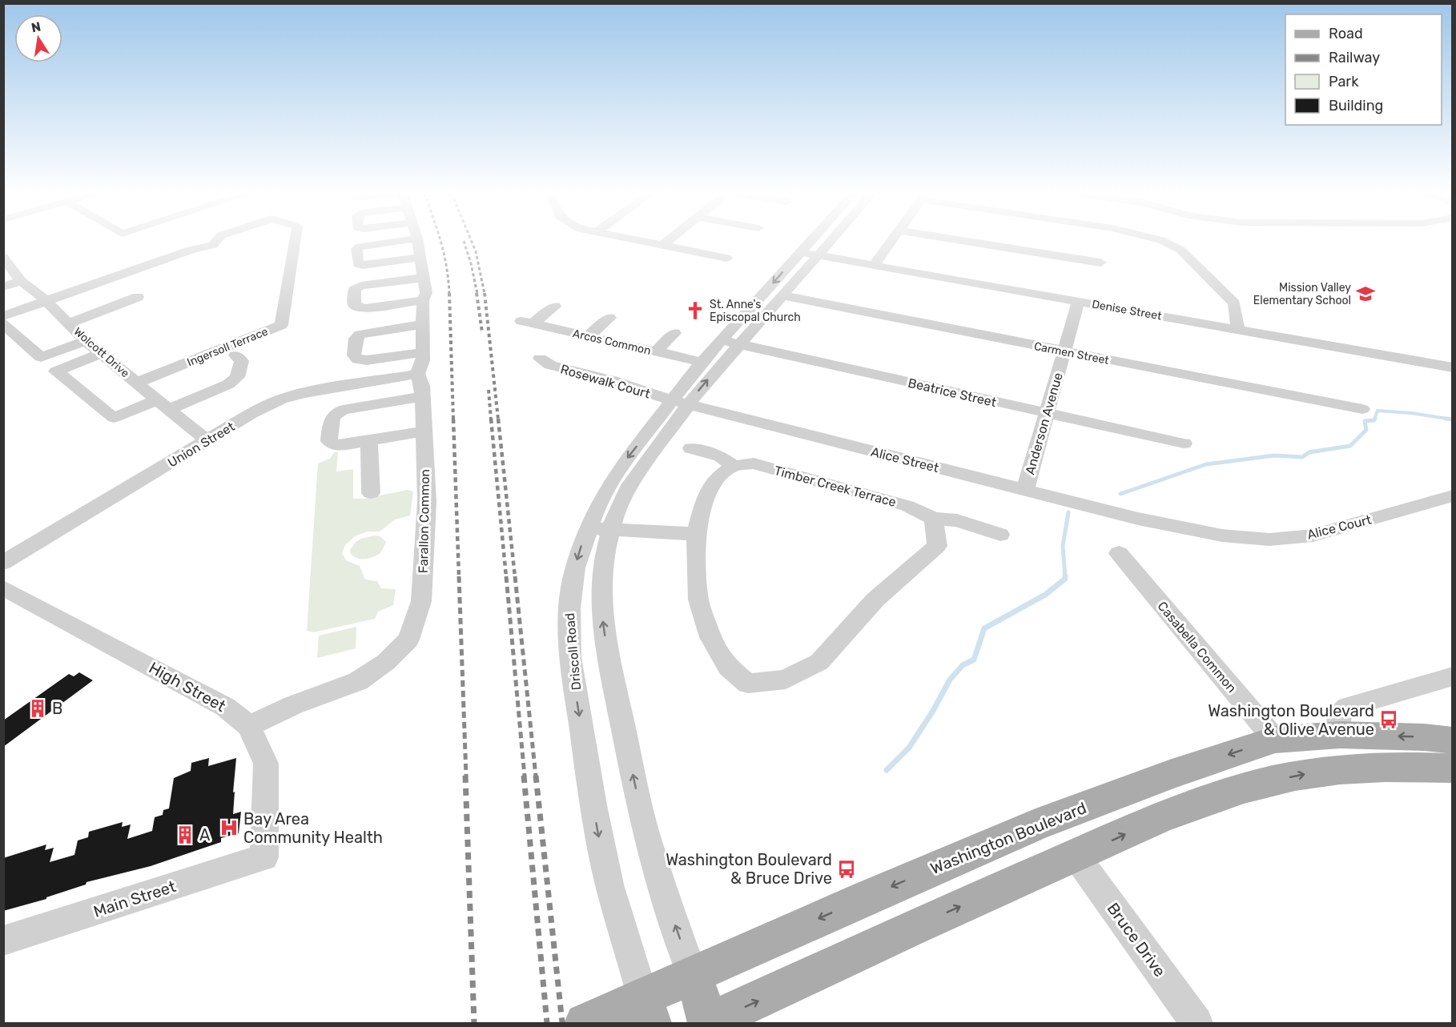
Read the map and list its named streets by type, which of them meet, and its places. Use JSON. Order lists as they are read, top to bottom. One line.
{"streets":{"main road":["Washington Boulevard"],"street":["Denise Street","Arcos Common","Ingersoll Terrace","Wolcott Drive","Carmen Street","Rosewalk Court","Beatrice Street","Anderson Avenue","Union Street","Alice Street","Timber Creek Terrace","Farallon Common","Alice Court","Casabella Common","Driscoll Road","High Street","Main Street","Bruce Drive"]},"crossings":[["Denise Street","Anderson Avenue"],["Denise Street","Driscoll Road"],["Arcos Common","Driscoll Road"],["Ingersoll Terrace","Wolcott Drive"],["Wolcott Drive","Union Street"],["Carmen Street","Anderson Avenue"],["Carmen Street","Driscoll Road"],["Rosewalk Court","Alice Street"],["Rosewalk Court","Driscoll Road"],["Beatrice Street","Anderson Avenue"],["Beatrice Street","Driscoll Road"],["Anderson Avenue","Alice Street"],["Union Street","Farallon Common"],["Alice Street","Alice Court"],["Alice Street","Driscoll Road"],["Farallon Common","High Street"],["Casabella Common","Washington Boulevard"],["Driscoll Road","Washington Boulevard"],["High Street","Main Street"]],"places":{"school or university":["Mission Valley Elementary School"],"church":["St. Anne's Episcopal Church"],"building":["B","A"],"bus stop":["Washington Boulevard & Olive Avenue","Washington Boulevard & Bruce Drive"],"hospital":["Bay Area Community Health"]},"legend":["Road","Railway","Park","Building"],"north":"top"}
